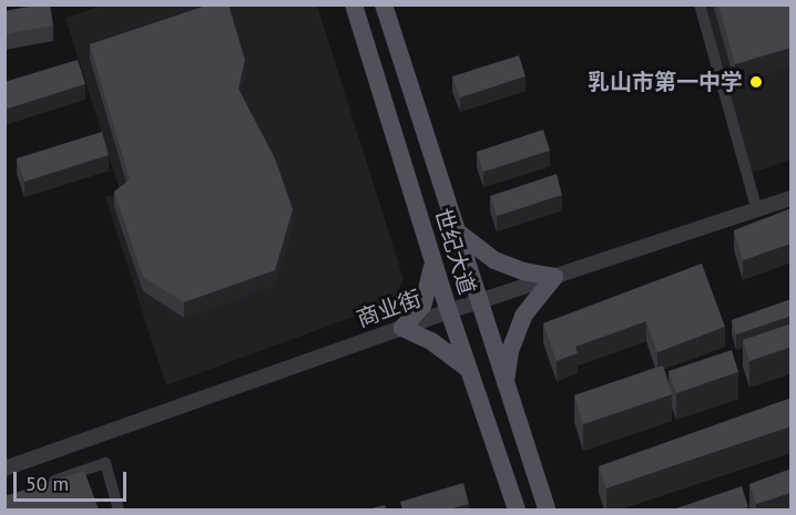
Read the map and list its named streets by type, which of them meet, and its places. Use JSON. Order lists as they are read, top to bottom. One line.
{"streets":{"main road":["世纪大道"],"street":["商业街"]},"crossings":[["世纪大道","商业街"]],"places":["乳山市第一中学"],"scale_bar":"50 m"}
